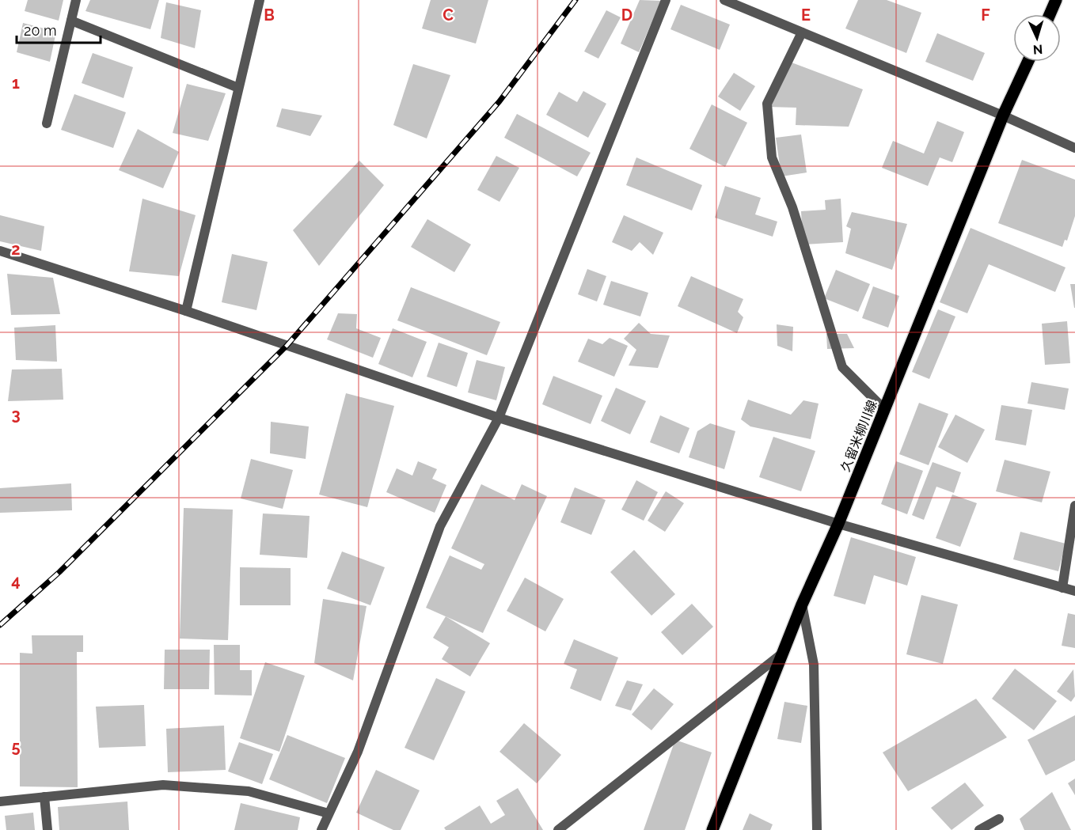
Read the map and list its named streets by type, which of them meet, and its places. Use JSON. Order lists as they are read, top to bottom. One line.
{"streets":{"main road":["久留米柳川線"]},"scale_bar":"20 m","north":"bottom","grid":{"columns":["B","C","D","E","F"],"rows":["1","2","3","4","5"]}}
